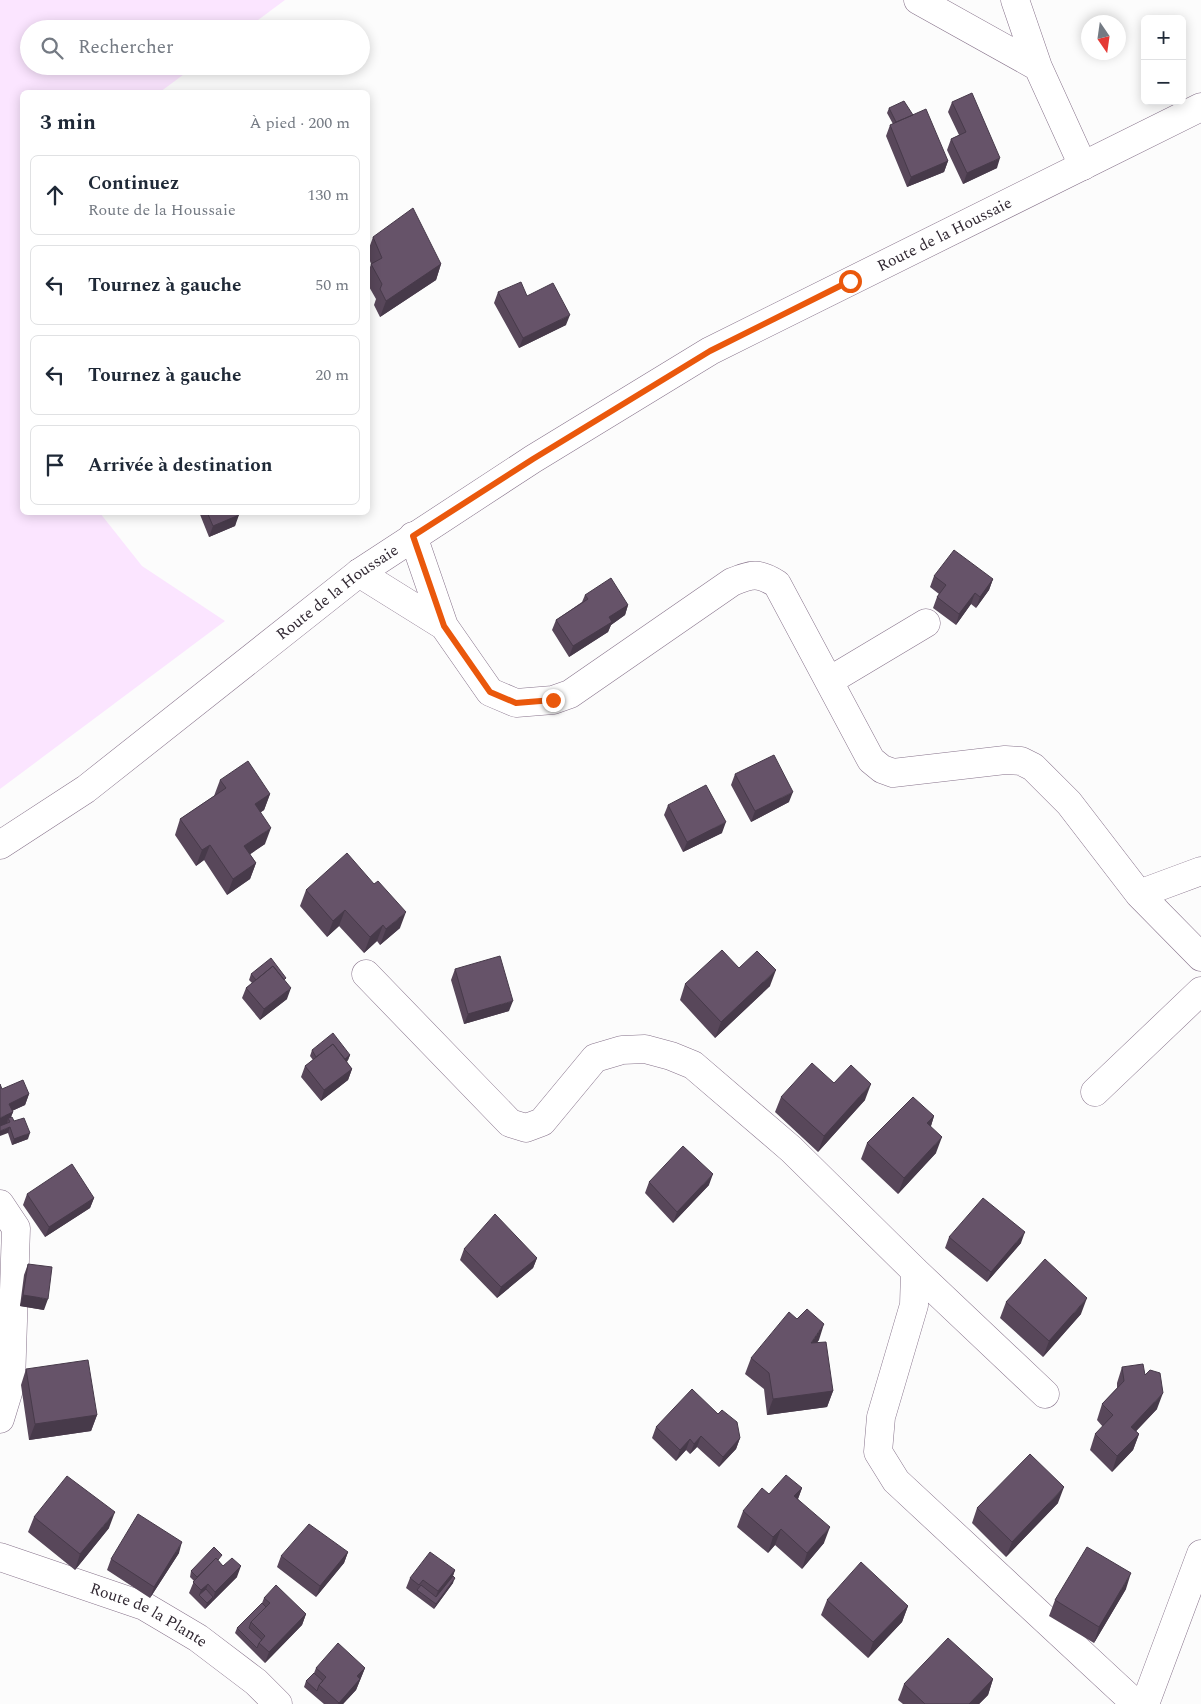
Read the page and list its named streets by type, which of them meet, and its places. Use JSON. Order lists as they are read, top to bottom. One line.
{"streets":{"street":["Route de la Houssaie","Route de la Plante"]},"north":"bottom","page":{"map_buttons":["+","−"],"search":"Rechercher","heading":["3 min","À pied · 200 m"],"list":[["Continuez","Route de la Houssaie","130 m"],["Tournez à gauche","50 m"],["Tournez à gauche","20 m"],"Arrivée à destination"]}}
